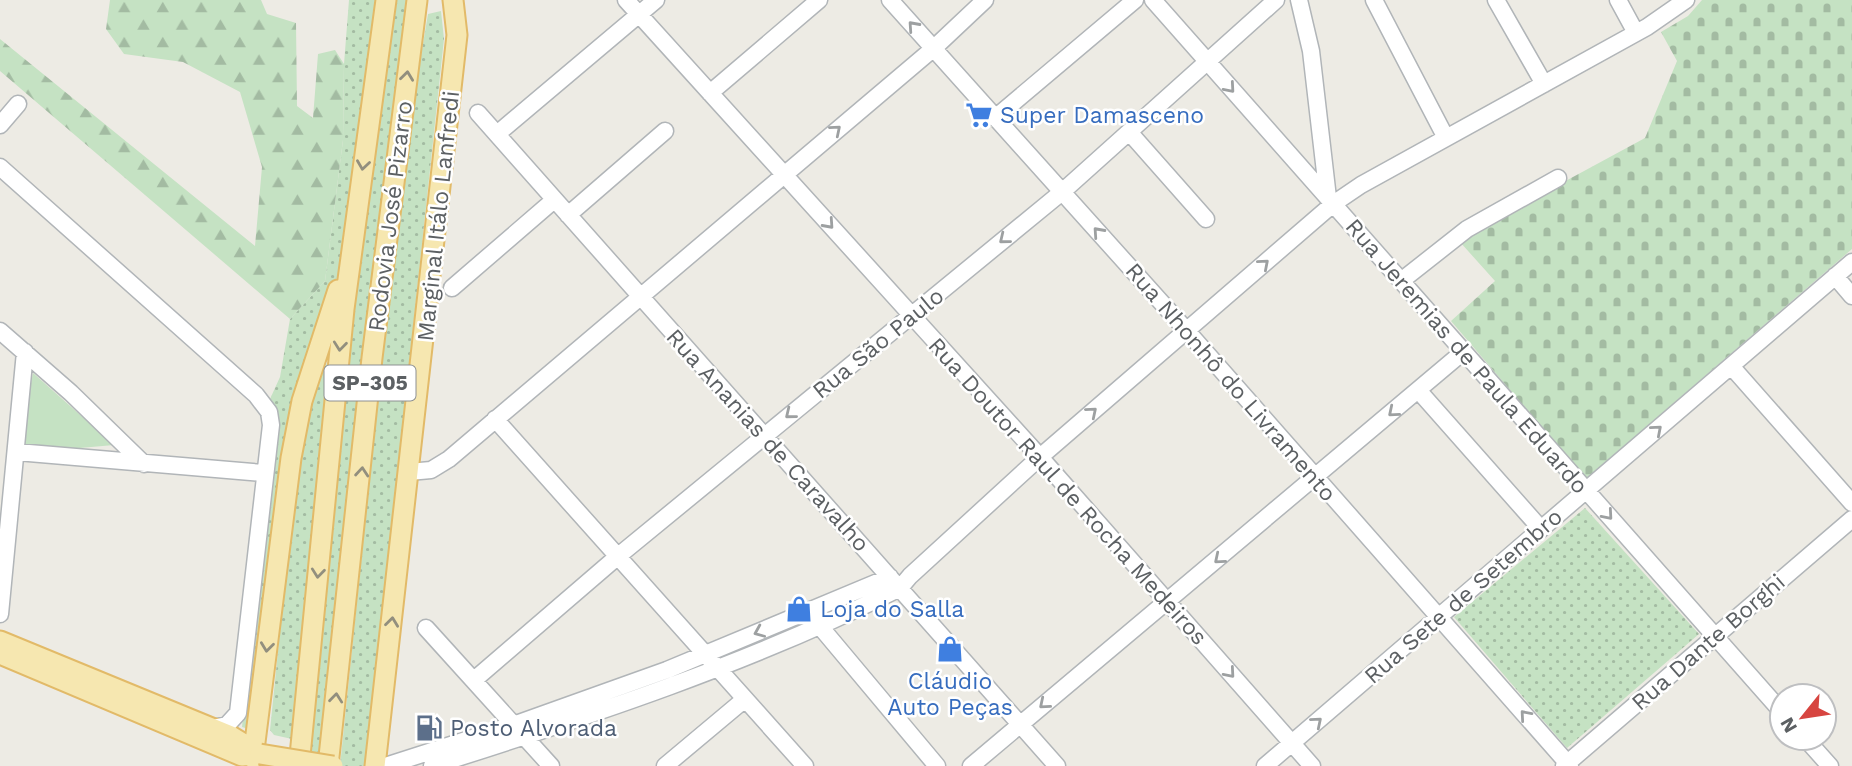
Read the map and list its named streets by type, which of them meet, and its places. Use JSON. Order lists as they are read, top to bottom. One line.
{"streets":{"main road":["Rodovia José Pizarro","Marginal Itálo Lanfredi","SP-305"],"street":["Rua São Paulo","Rua Jeremias de Paula Eduardo","Rua Nhonhô do Livramento","Rua Ananias de Caravalho","Rua Doutor Raul de Rocha Medeiros","Rua Sete de Setembro","Rua Dante Borghi"]},"crossings":[["Rua São Paulo","Rua Jeremias de Paula Eduardo"],["Rua São Paulo","Rua Nhonhô do Livramento"],["Rua São Paulo","Rua Ananias de Caravalho"],["Rua São Paulo","Rua Doutor Raul de Rocha Medeiros"],["Rua Jeremias de Paula Eduardo","Rua Sete de Setembro"],["Rua Jeremias de Paula Eduardo","Rua Dante Borghi"],["Rua Nhonhô do Livramento","Rua Sete de Setembro"],["Rua Nhonhô do Livramento","Rua Dante Borghi"],["Rua Doutor Raul de Rocha Medeiros","Rua Sete de Setembro"]],"one_way":["Rua São Paulo","Rua Nhonhô do Livramento","Rua Doutor Raul de Rocha Medeiros","Rua Sete de Setembro"],"places":{"supermarket":["Super Damasceno"],"shop":["Loja do Salla","Cláudio Auto Peças"],"fuel station":["Posto Alvorada"]},"north":"bottom left"}
